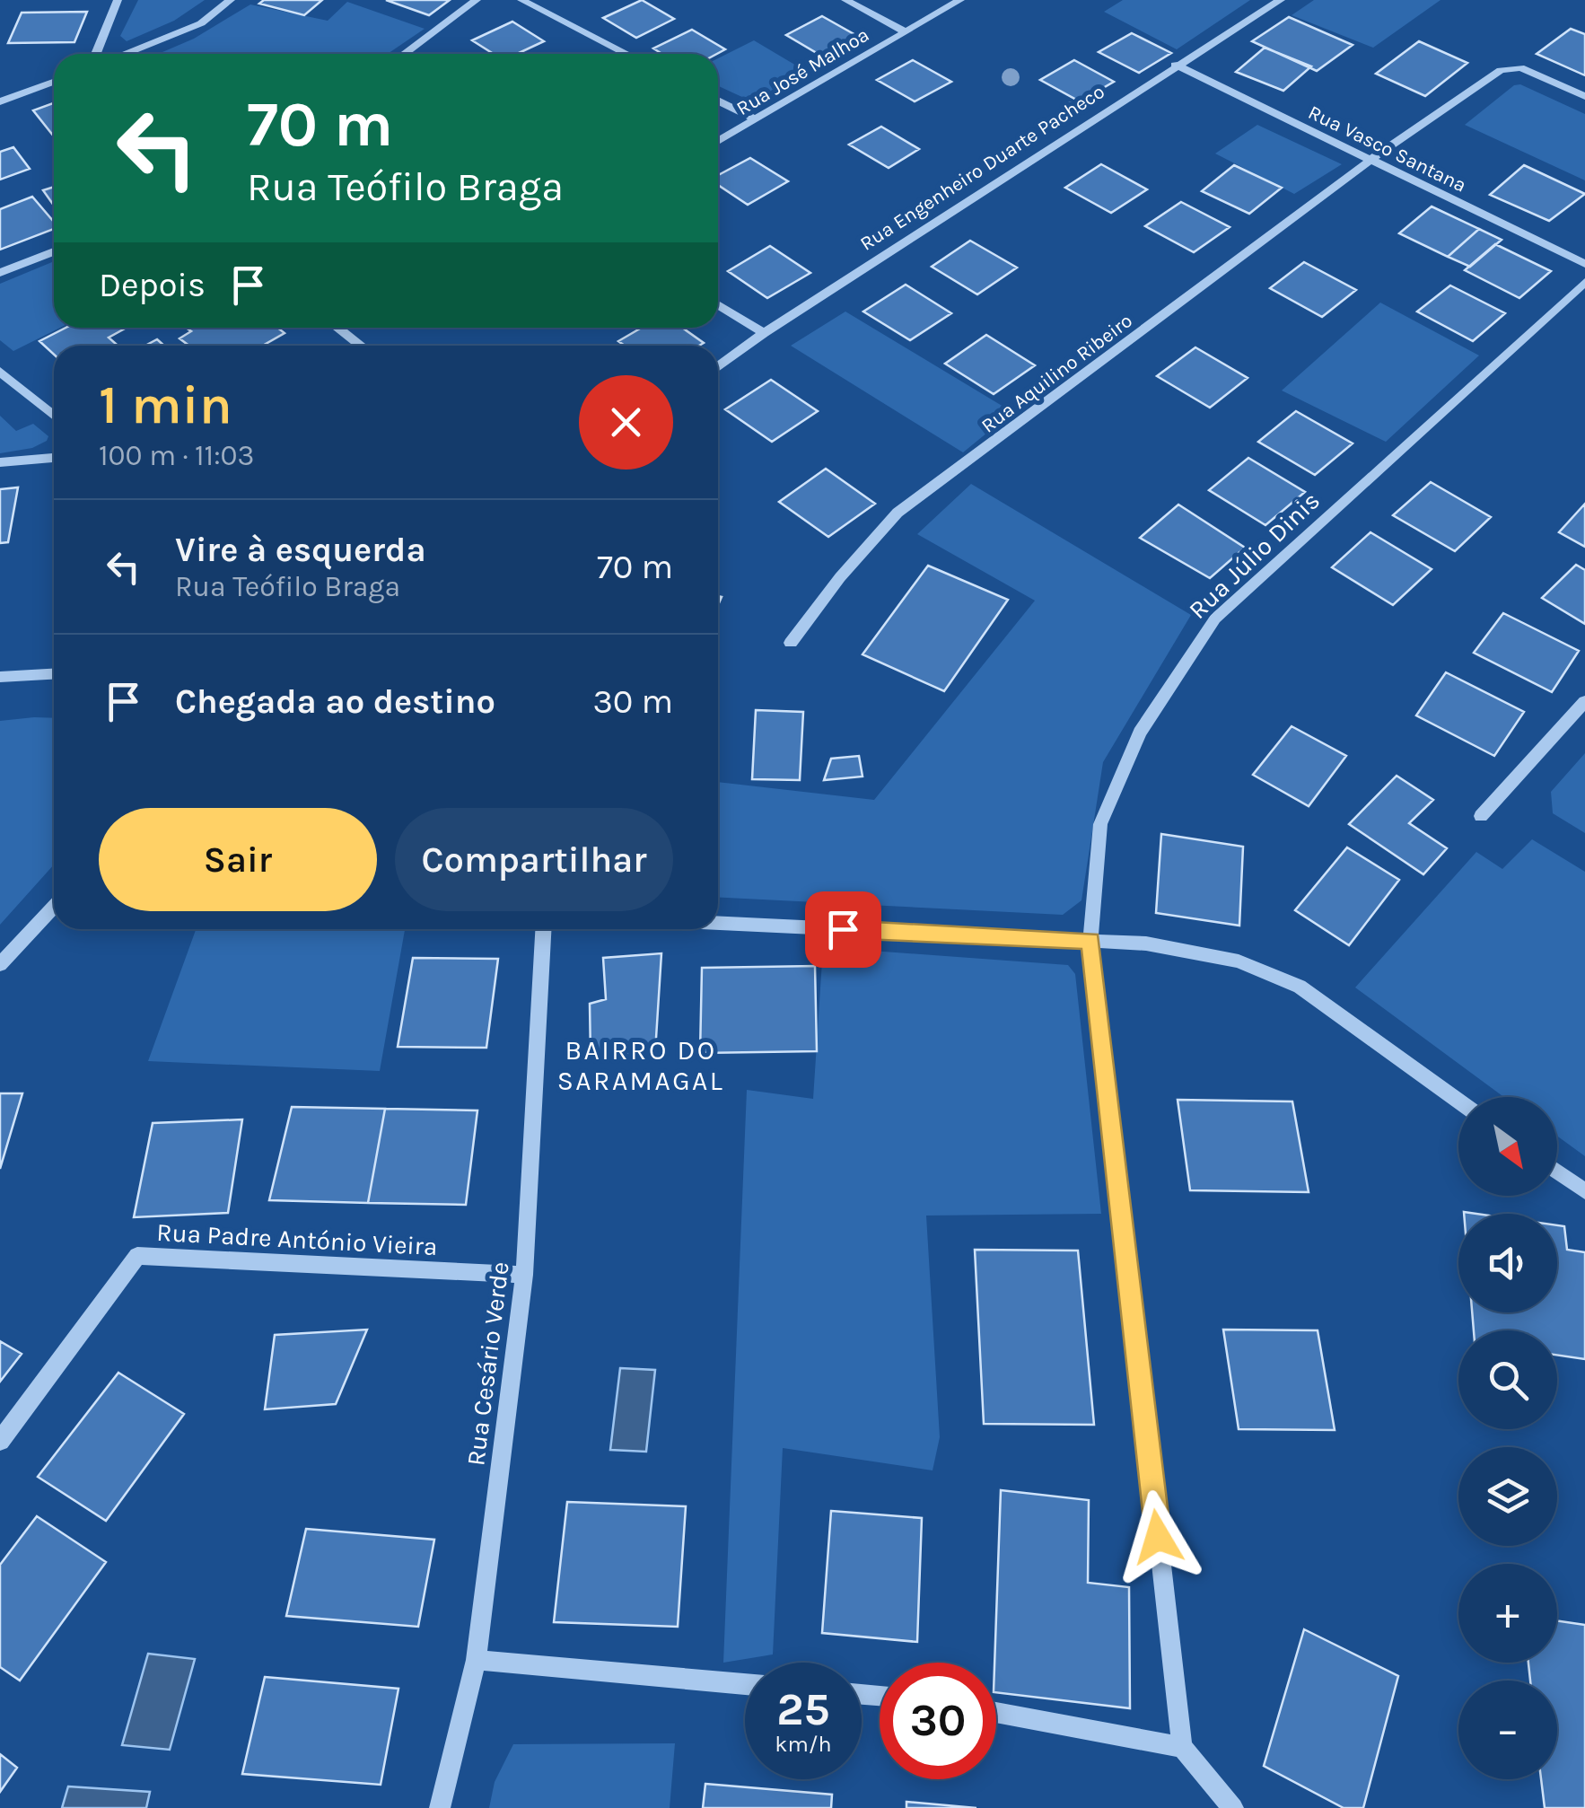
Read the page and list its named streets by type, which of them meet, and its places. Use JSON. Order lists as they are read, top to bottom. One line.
{"streets":{"street":["Rua José Malhoa","Rua Vasco Santana","Rua Engenheiro Duarte Pacheco","Rua Aquilino Ribeiro","Rua Júlio Dinis","Rua Padre António Vieira","Rua Cesário Verde"]},"crossings":[["Rua Vasco Santana","Rua Engenheiro Duarte Pacheco"],["Rua Vasco Santana","Rua Aquilino Ribeiro"],["Rua Padre António Vieira","Rua Cesário Verde"]],"districts":["BAIRRO DO SARAMAGAL"],"north":"bottom right","page":{"turn":["70 m","Rua Teófilo Braga"],"then":"Depois","heading":["1 min","100 m · 11:03"],"list":[{"name":"Vire à esquerda","note":"Rua Teófilo Braga","value":"70 m"},{"name":"Chegada ao destino","value":"30 m"}],"buttons":["Sair","Compartilhar"],"map_buttons":["+","−"],"speed":"25 km/h","limit":"30"}}
